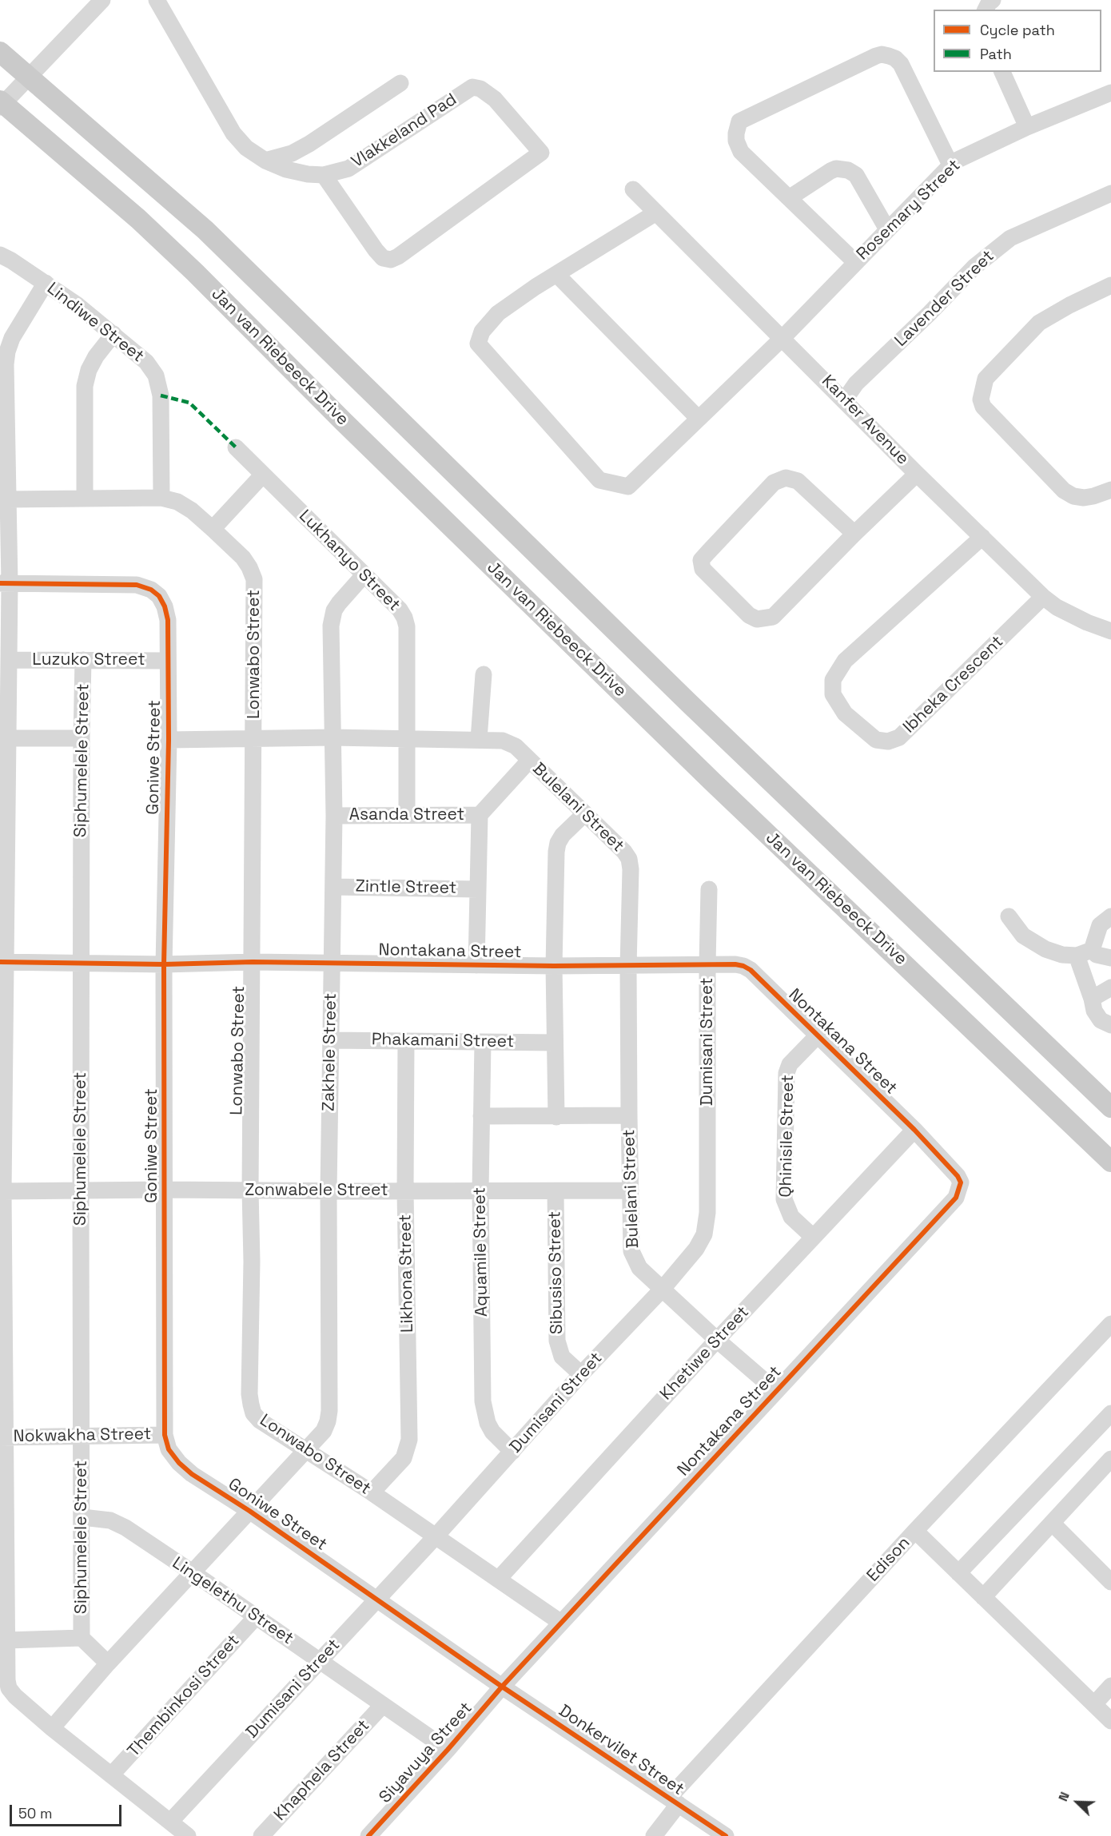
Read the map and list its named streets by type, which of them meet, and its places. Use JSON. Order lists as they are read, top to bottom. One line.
{"streets":{"main road":["Jan van Riebeeck Drive"],"street":["Vlakkeland Pad","Rosemary Street","Lavender Street","Lindiwe Street","Kanfer Avenue","Lukhanyo Street","Lonwabo Street","Luzuko Street","Ibheka Crescent","Goniwe Street","Siphumelele Street","Bulelani Street","Asanda Street","Zintle Street","Nontakana Street","Phakamani Street","Dumisani Street","Zakhele Street","Qhinisile Street","Zonwabele Street","Aquamile Street","Sibusiso Street","Likhona Street","Khetiwe Street","Nokwakha Street","Edison","Lingelethu Street","Thembinkosi Street","Donkervilet Street","Siyavuya Street","Khaphela Street"]},"crossings":[["Rosemary Street","Kanfer Avenue"],["Lavender Street","Kanfer Avenue"],["Lindiwe Street","Lonwabo Street"],["Kanfer Avenue","Ibheka Crescent"],["Lukhanyo Street","Bulelani Street"],["Lukhanyo Street","Asanda Street"],["Lukhanyo Street","Zakhele Street"],["Lonwabo Street","Bulelani Street"],["Lonwabo Street","Nontakana Street"],["Lonwabo Street","Dumisani Street"],["Lonwabo Street","Zakhele Street"],["Lonwabo Street","Zonwabele Street"],["Lonwabo Street","Likhona Street"],["Lonwabo Street","Khetiwe Street"],["Luzuko Street","Goniwe Street"],["Luzuko Street","Siphumelele Street"],["Goniwe Street","Bulelani Street"],["Goniwe Street","Nontakana Street"],["Goniwe Street","Dumisani Street"],["Goniwe Street","Zakhele Street"],["Goniwe Street","Zonwabele Street"],["Goniwe Street","Nokwakha Street"],["Goniwe Street","Donkervilet Street"],["Goniwe Street","Siyavuya Street"],["Siphumelele Street","Nontakana Street"],["Siphumelele Street","Zonwabele Street"],["Siphumelele Street","Nokwakha Street"],["Siphumelele Street","Lingelethu Street"],["Bulelani Street","Nontakana Street"],["Bulelani Street","Dumisani Street"],["Bulelani Street","Zakhele Street"],["Bulelani Street","Zonwabele Street"],["Bulelani Street","Khetiwe Street"],["Asanda Street","Zakhele Street"],["Zintle Street","Zakhele Street"],["Nontakana Street","Dumisani Street"],["Nontakana Street","Zakhele Street"],["Nontakana Street","Qhinisile Street"],["Nontakana Street","Khetiwe Street"],["Nontakana Street","Donkervilet Street"],["Nontakana Street","Siyavuya Street"],["Phakamani Street","Zakhele Street"],["Phakamani Street","Aquamile Street"],["Phakamani Street","Likhona Street"],["Dumisani Street","Aquamile Street"],["Dumisani Street","Sibusiso Street"],["Dumisani Street","Lingelethu Street"],["Zakhele Street","Zonwabele Street"],["Qhinisile Street","Khetiwe Street"],["Zonwabele Street","Aquamile Street"],["Zonwabele Street","Sibusiso Street"],["Zonwabele Street","Likhona Street"],["Edison","Donkervilet Street"],["Lingelethu Street","Thembinkosi Street"],["Lingelethu Street","Siyavuya Street"],["Lingelethu Street","Khaphela Street"],["Donkervilet Street","Siyavuya Street"]],"legend":["Cycle path","Path"],"scale_bar":"50 m","north":"top left"}
